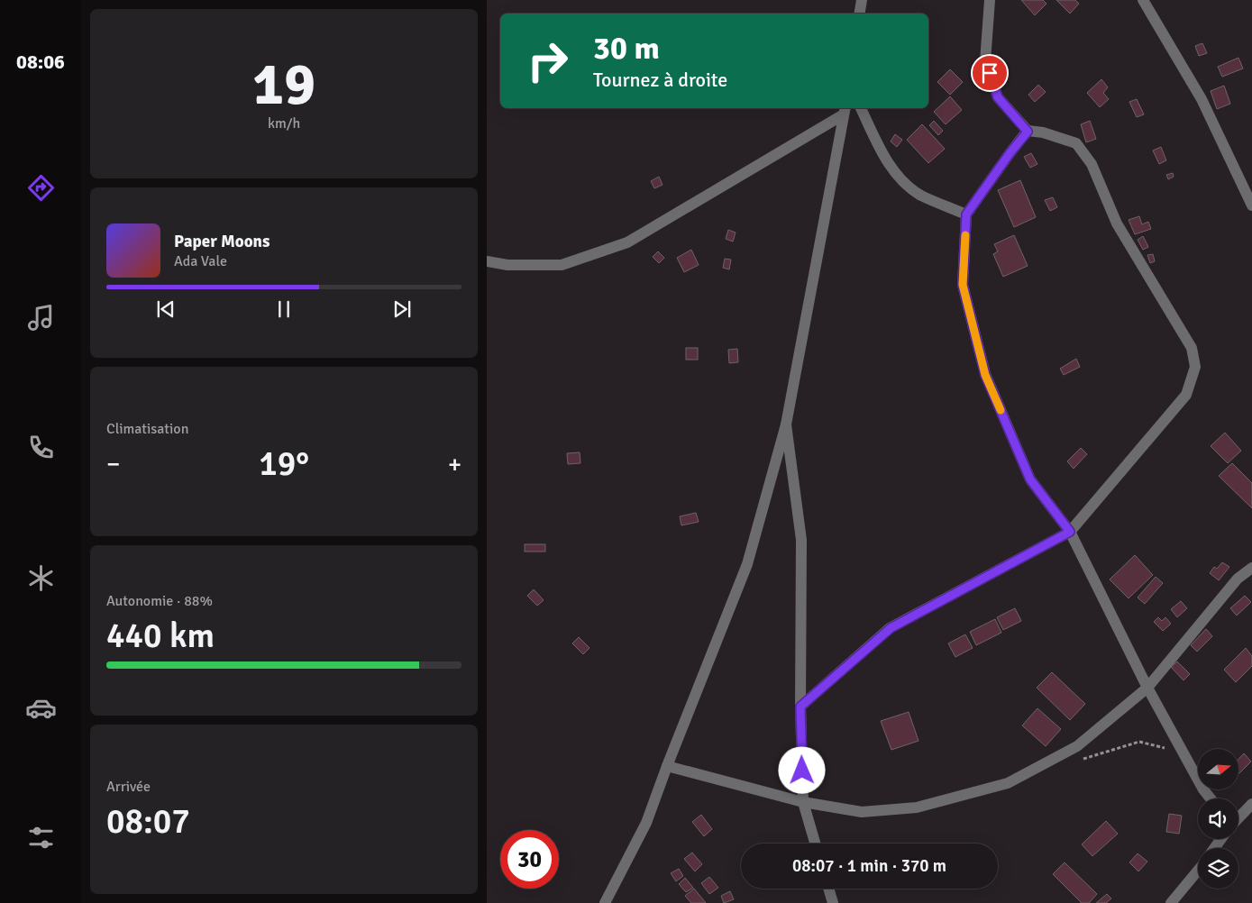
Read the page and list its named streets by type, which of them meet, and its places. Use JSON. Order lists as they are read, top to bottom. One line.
{"north":"right","page":{"tabs":"08:06","tile":[["19","km/h"],"Climatisation",["Autonomie · 88%","440 km"],["Arrivée","08:07"]],"turn":["30 m","Tournez à droite"],"song":["Paper Moons","Ada Vale"],"heat":["−","19°","+"],"limit":"30","trip":"08:07 · 1 min · 370 m"}}
